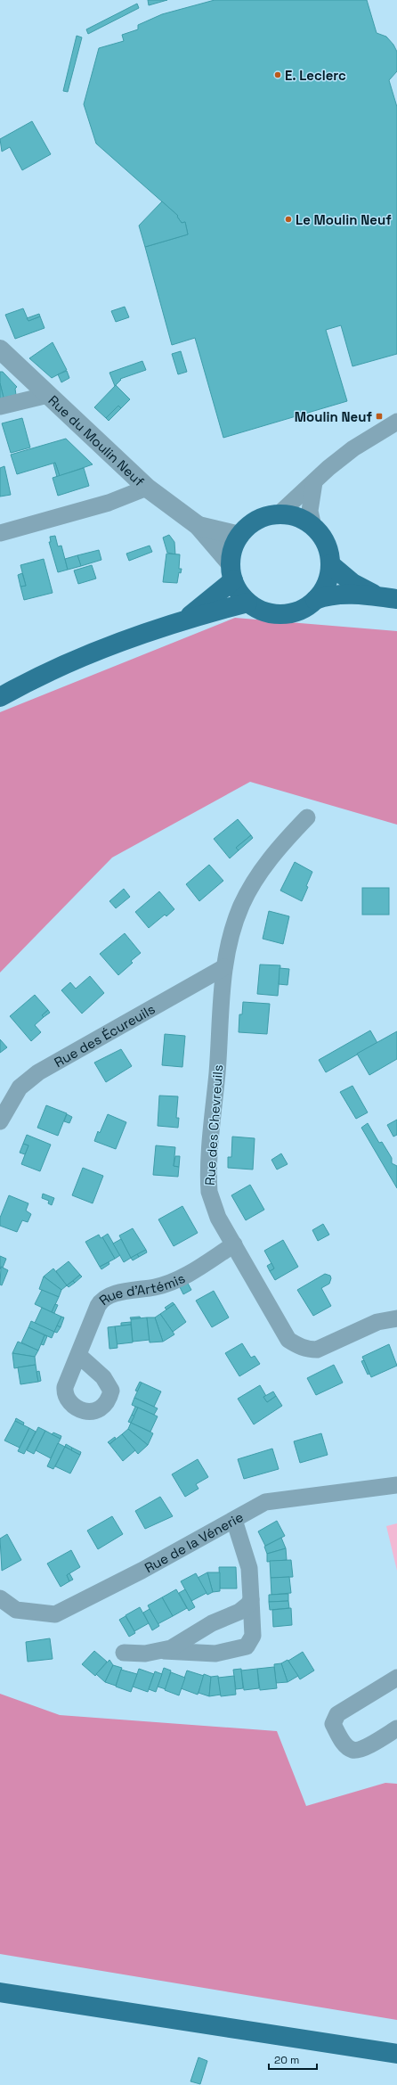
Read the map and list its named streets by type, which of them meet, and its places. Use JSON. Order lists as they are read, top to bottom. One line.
{"streets":{"street":["Rue du Moulin Neuf","Rue des Écureuils","Rue des Chevreuils","Rue d'Artémis","Rue de la Vénerie"]},"crossings":[["Rue des Écureuils","Rue des Chevreuils"],["Rue des Chevreuils","Rue d'Artémis"]],"places":{"other":["E. Leclerc","Le Moulin Neuf"],"transit":["Moulin Neuf"]},"scale_bar":"20 m"}
